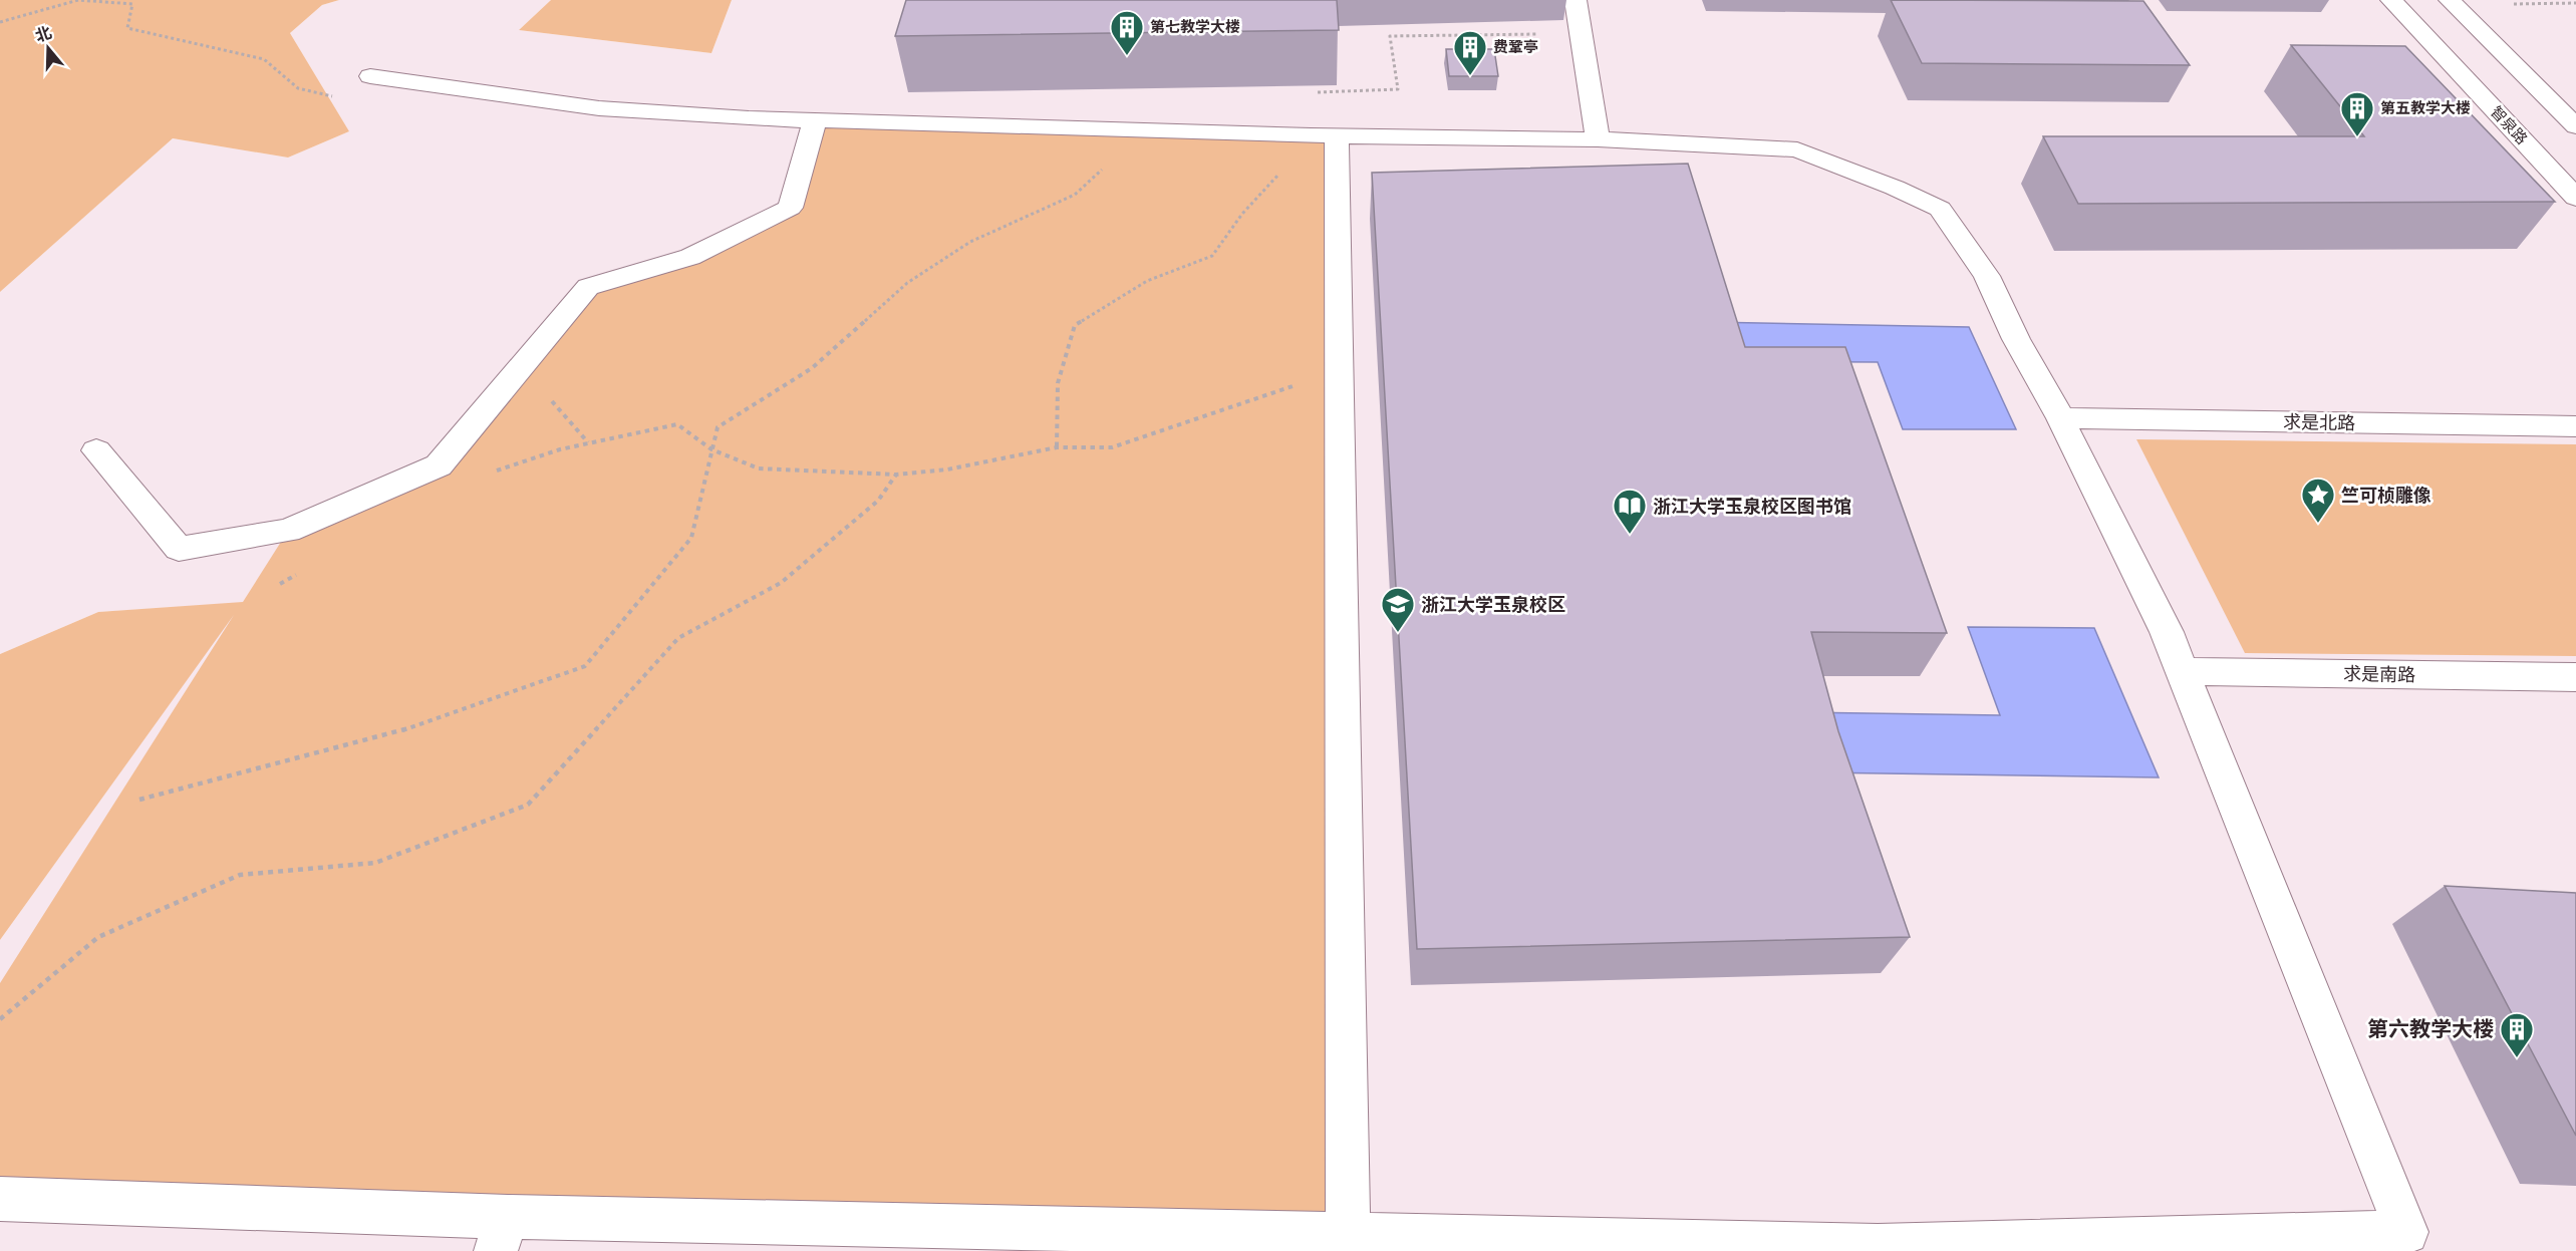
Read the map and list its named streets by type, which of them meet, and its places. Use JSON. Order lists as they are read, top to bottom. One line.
{"streets":{"street":["智泉路","求是北路","求是南路"]},"places":{"building":["第七教学大楼","费鞏亭","第五教学大楼","第六教学大楼"],"place":["竺可桢雕像"],"library":["浙江大学玉泉校区图书馆"],"school or university":["浙江大学玉泉校区"]},"north":"top"}
